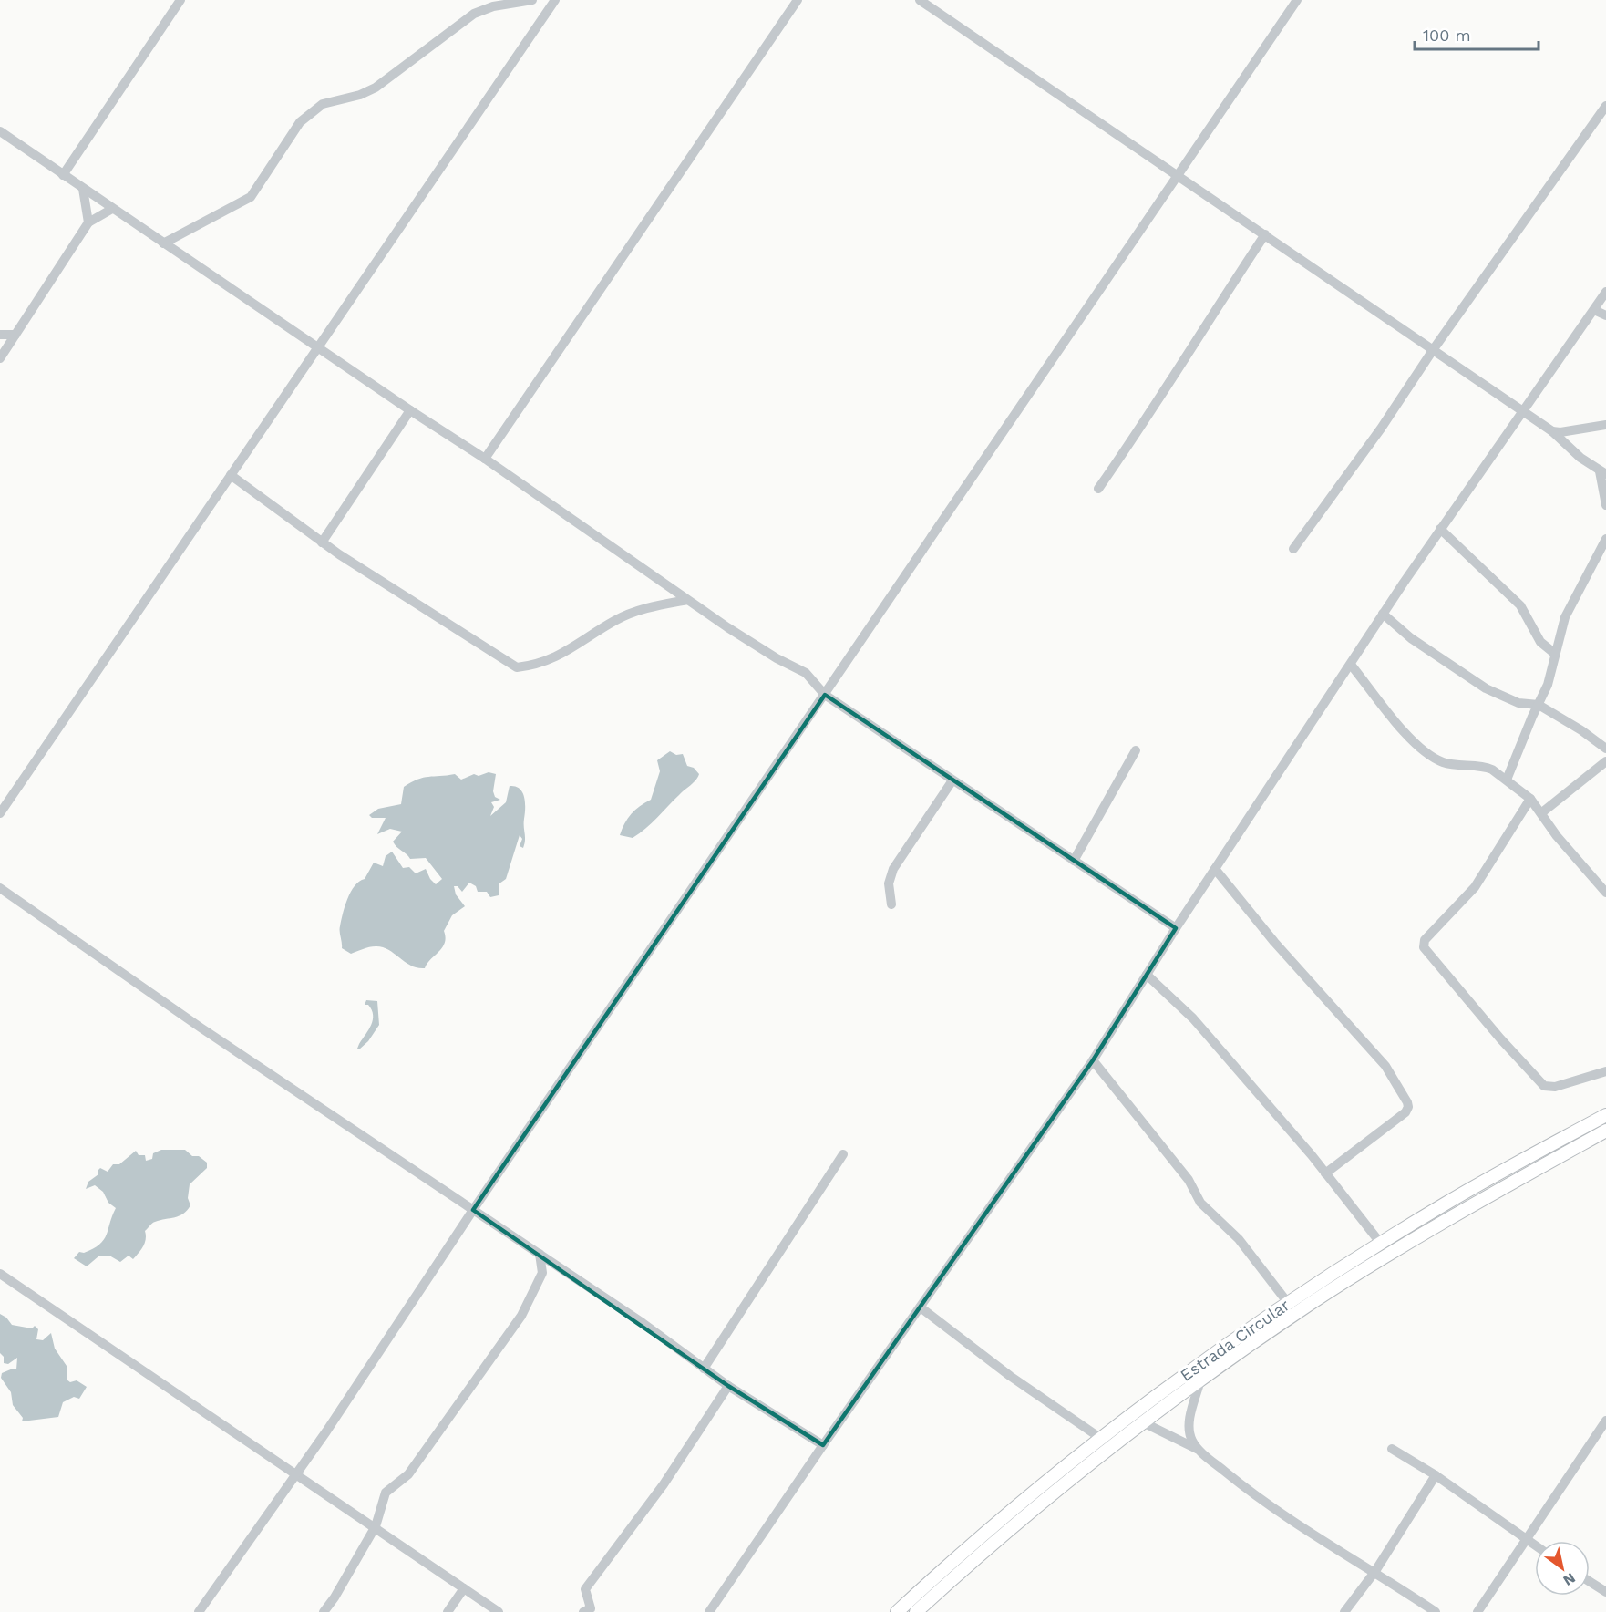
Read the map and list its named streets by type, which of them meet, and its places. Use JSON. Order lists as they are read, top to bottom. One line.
{"streets":{"main road":["Estrada Circular"]},"scale_bar":"100 m","north":"bottom right"}
